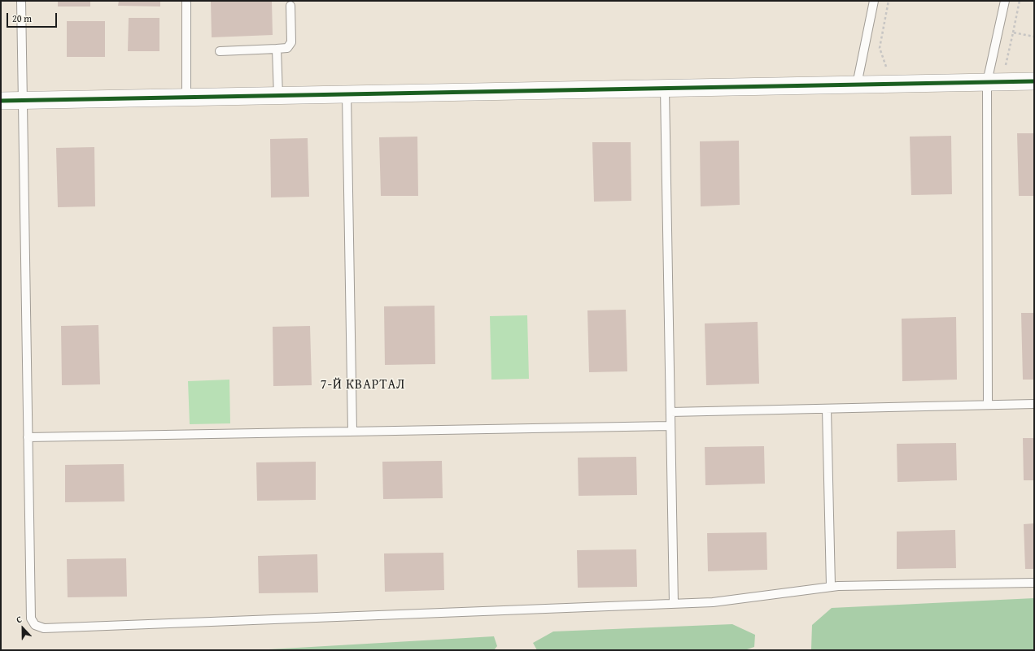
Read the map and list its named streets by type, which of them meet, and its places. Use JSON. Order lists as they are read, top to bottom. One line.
{"districts":["7-Й КВАРТАЛ"],"scale_bar":"20 m","north":"top"}
